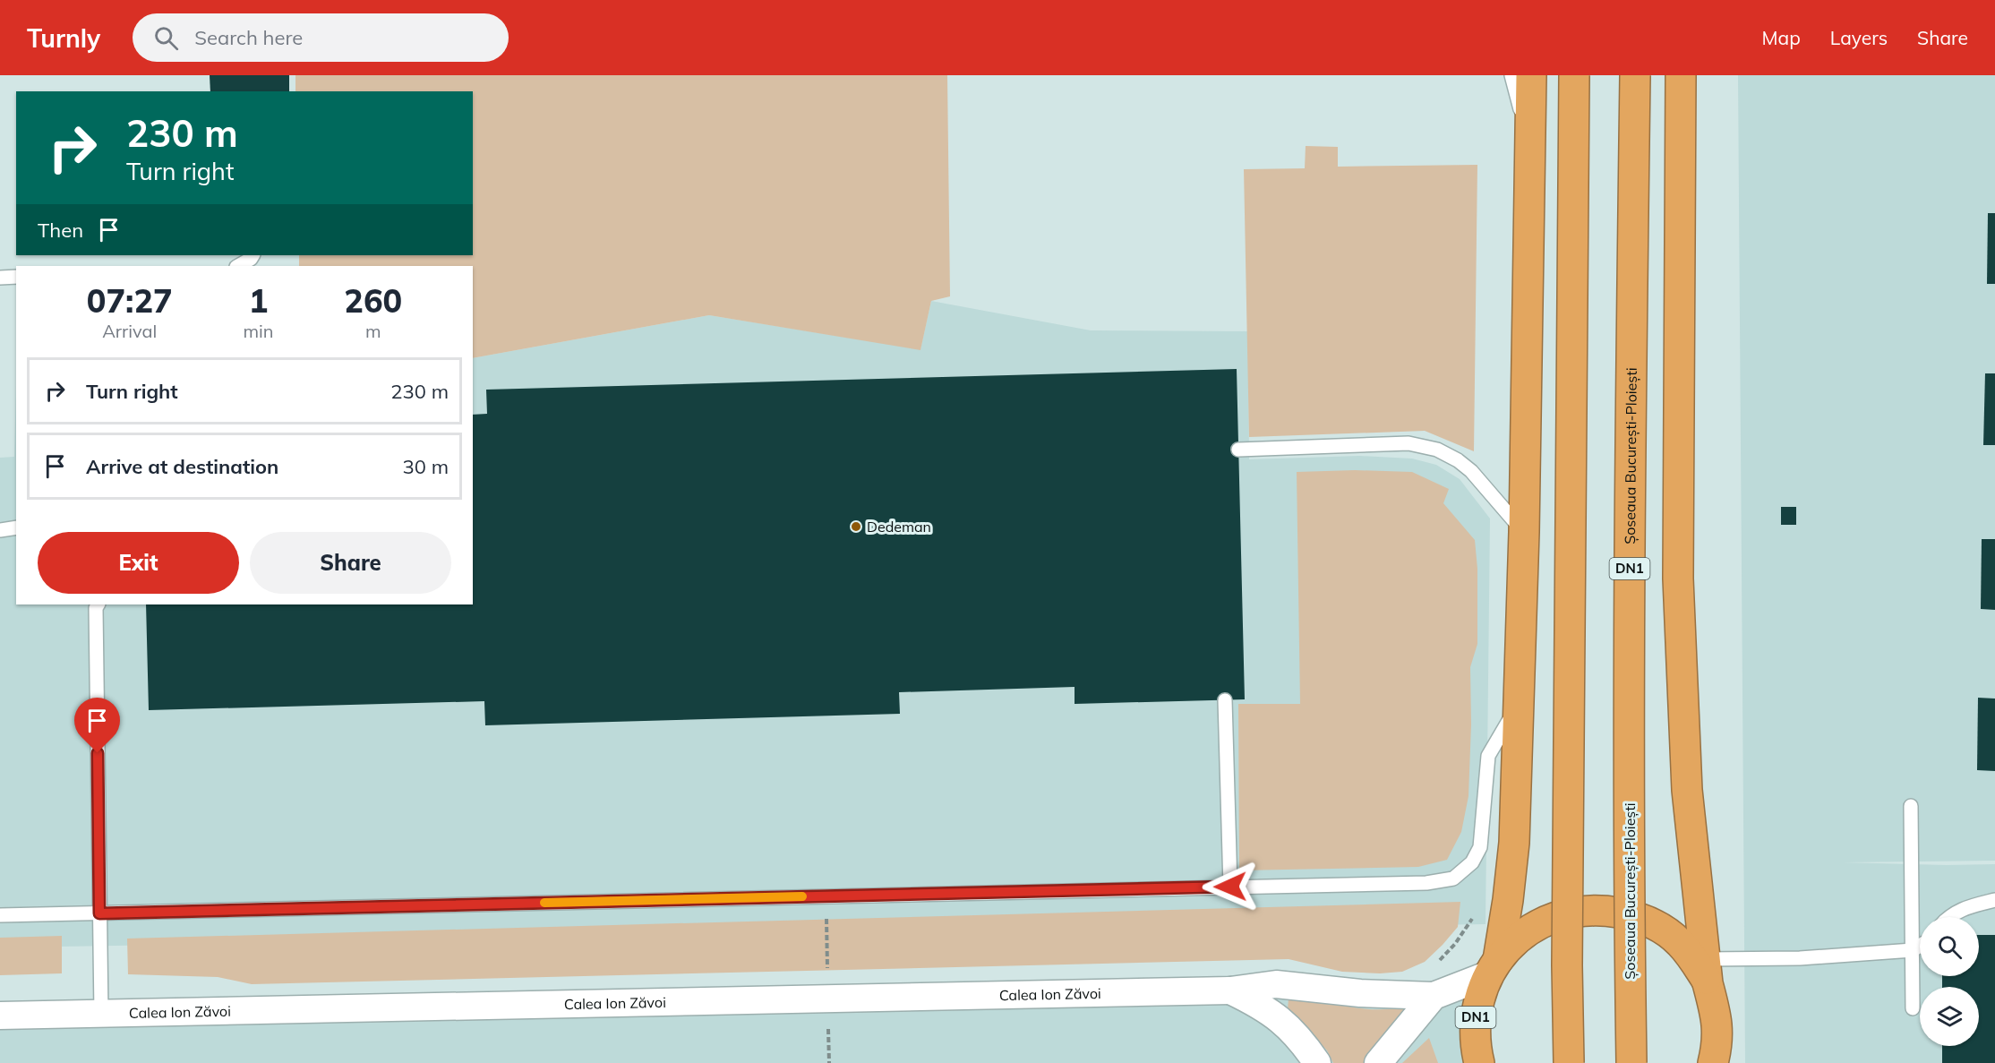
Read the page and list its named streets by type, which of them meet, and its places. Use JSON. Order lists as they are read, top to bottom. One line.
{"streets":{"highway":["Șoseaua București-Ploiești","DN1"],"street":["Calea Ion Zăvoi"]},"places":["Dedeman"],"page":{"header":"Turnly","search":"Search here","nav":["Map","Layers","Share"],"turn":["230 m","Turn right"],"then":"Then","eta":["07:27","Arrival","1","min","260","m"],"list":[{"name":"Turn right","value":"230 m"},{"name":"Arrive at destination","value":"30 m"}],"buttons":["Exit","Share"]}}
